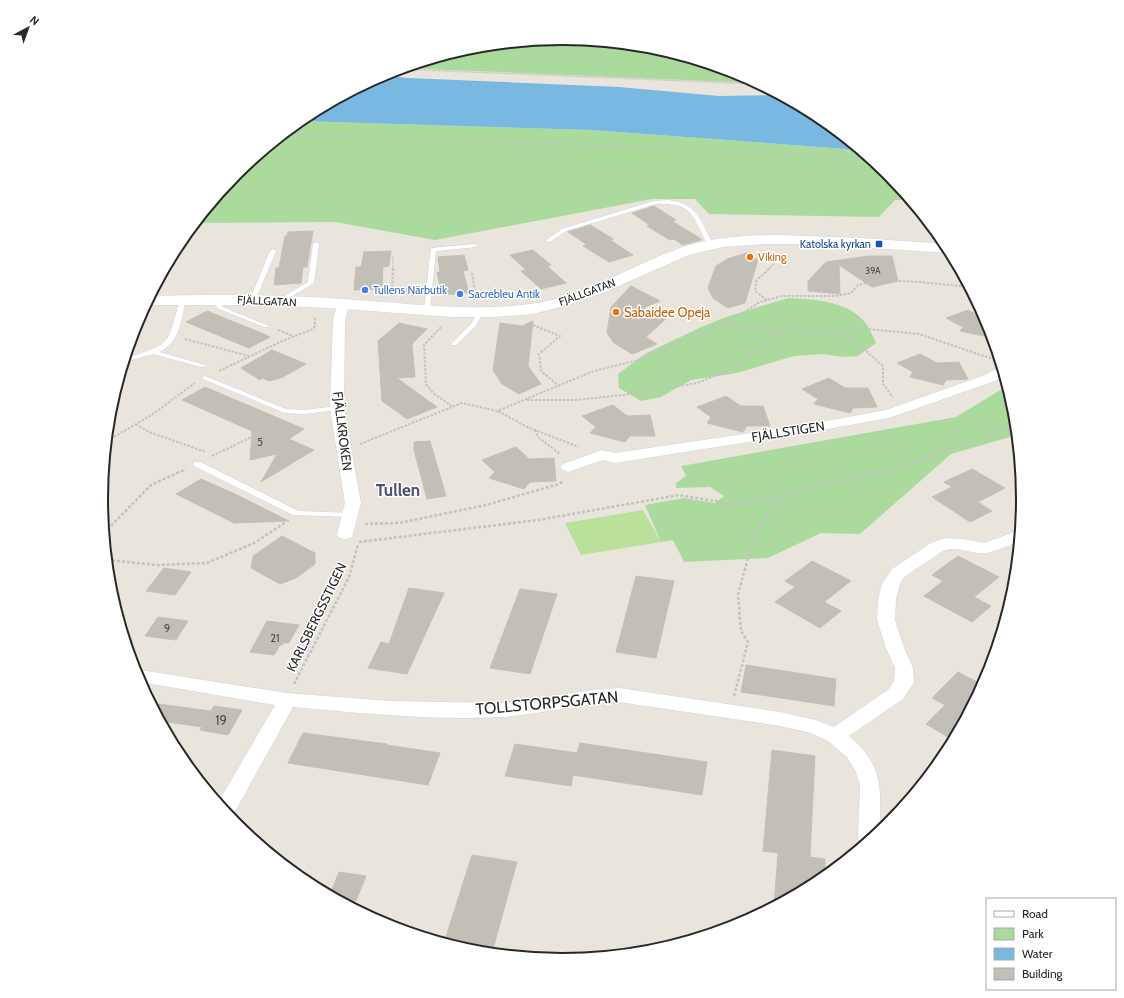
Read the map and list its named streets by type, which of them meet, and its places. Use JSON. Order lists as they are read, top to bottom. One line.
{"streets":{"street":["FJÄLLGATAN","FJÄLLKROKEN","FJÄLLSTIGEN","TOLLSTORPSGATAN"],"path":["KARLSBERGSSTIGEN"]},"crossings":[["FJÄLLGATAN","FJÄLLKROKEN"],["KARLSBERGSSTIGEN","TOLLSTORPSGATAN"]],"districts":["Tullen"],"places":{"transit":["Katolska kyrkan"],"other":["Viking","Tullens Närbutik","Sacrebleu Antik","Sabaidee Opeja"]},"house_numbers":["39A","5","9","21","19"],"legend":["Road","Park","Water","Building"],"north":"top right"}
